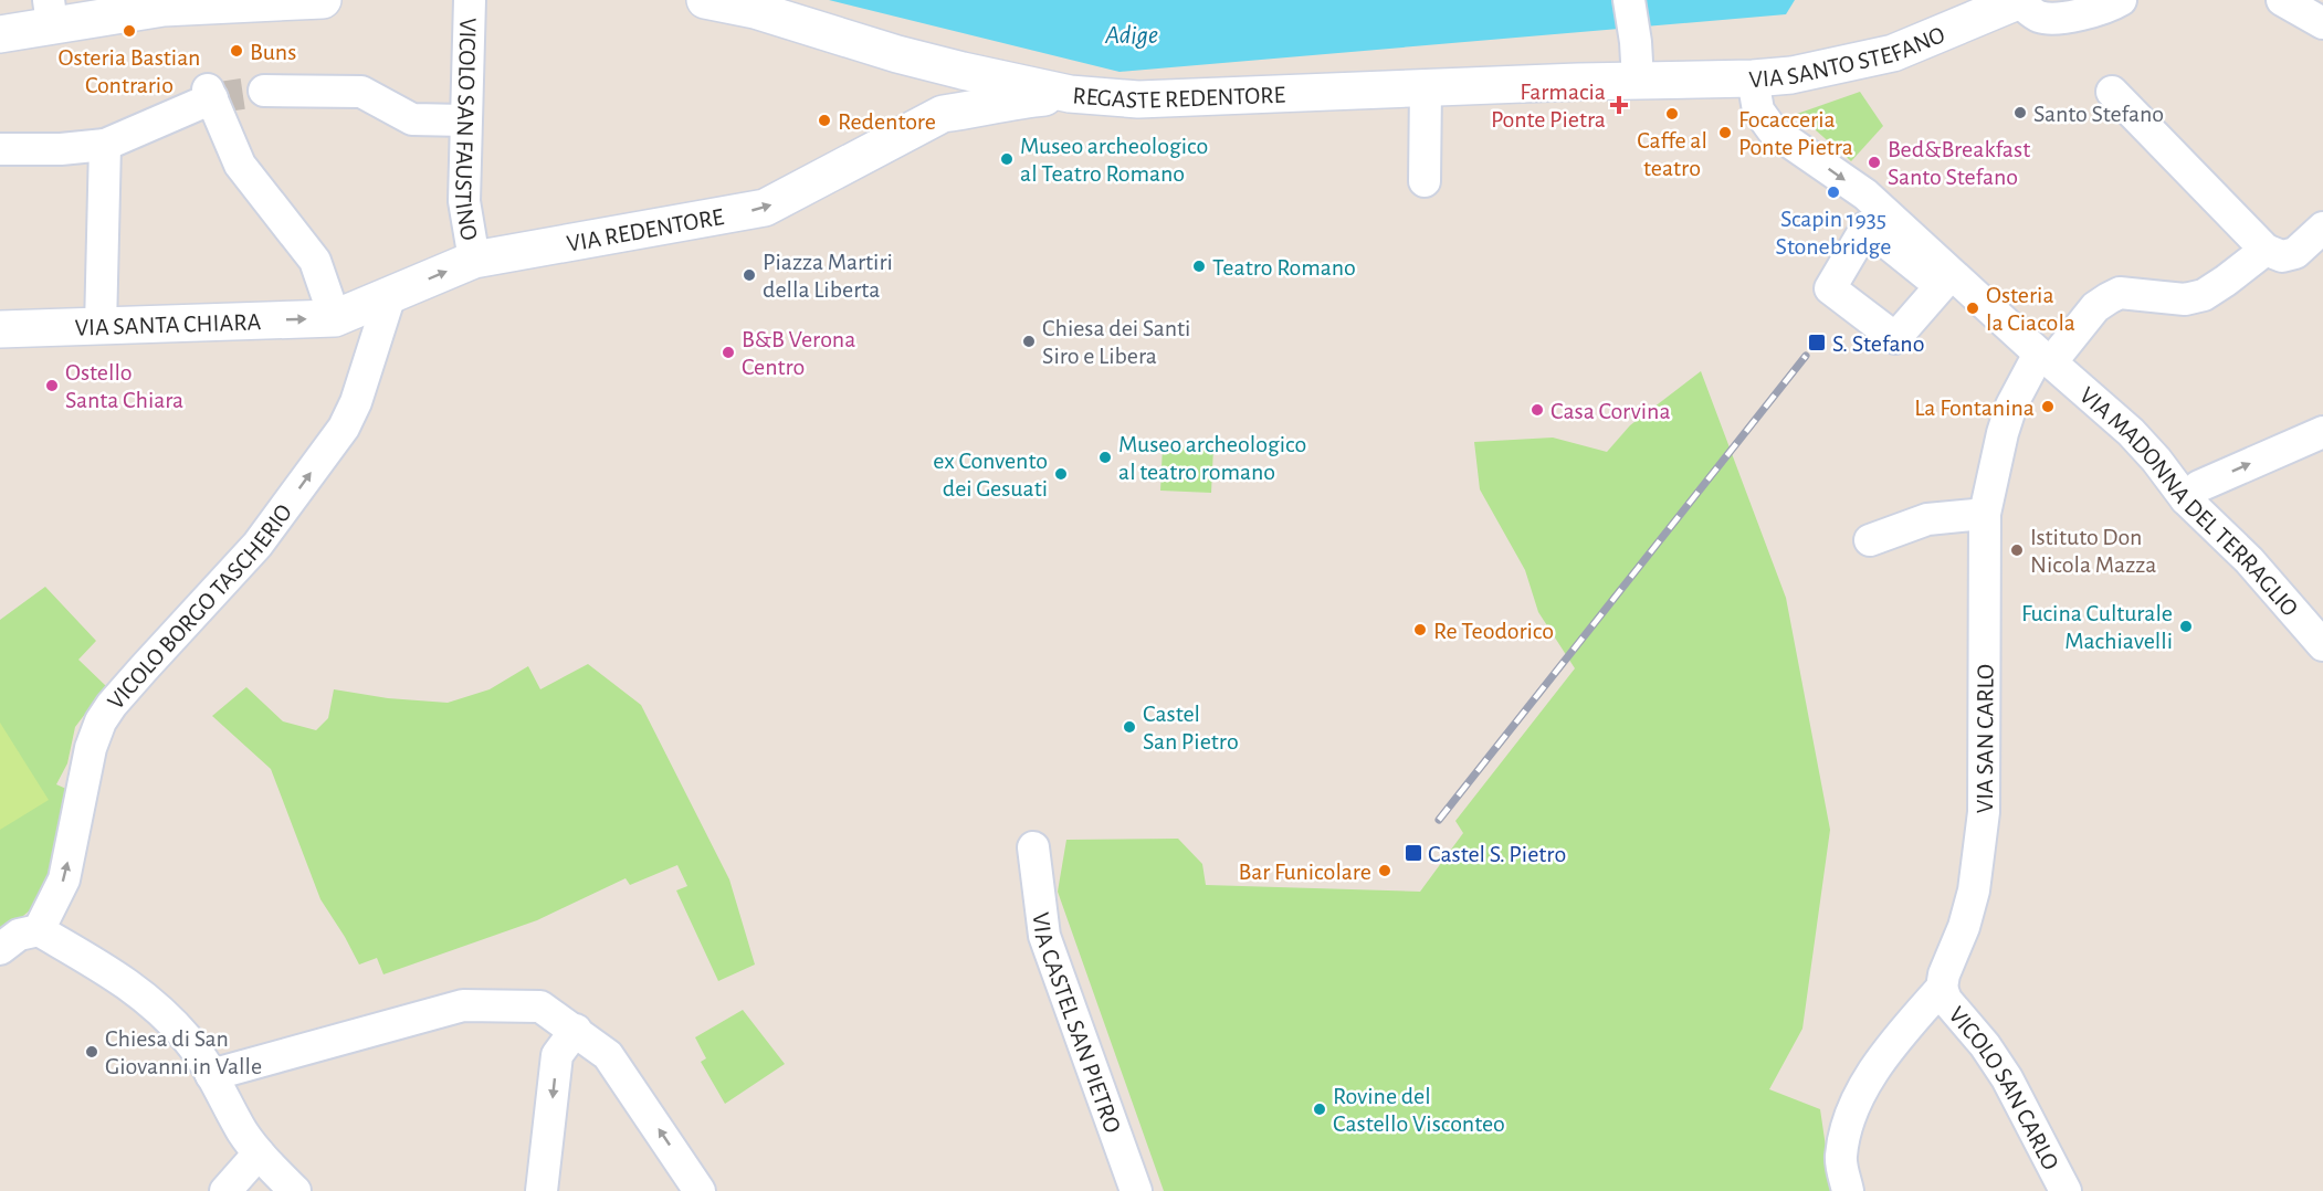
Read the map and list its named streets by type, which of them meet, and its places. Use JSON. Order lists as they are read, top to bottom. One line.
{"streets":{"main road":["VIA SANTO STEFANO","REGASTE REDENTORE","VIA REDENTORE","VIA SANTA CHIARA"],"street":["VICOLO SAN FAUSTINO","VIA MADONNA DEL TERRAGLIO","VICOLO BORGO TASCHERIO","VIA SAN CARLO","VIA CASTEL SAN PIETRO","VICOLO SAN CARLO"]},"crossings":[["VIA SANTO STEFANO","REGASTE REDENTORE"],["VIA SANTO STEFANO","VIA MADONNA DEL TERRAGLIO"],["REGASTE REDENTORE","VIA REDENTORE"],["VICOLO SAN FAUSTINO","VIA REDENTORE"],["VIA REDENTORE","VIA SANTA CHIARA"],["VIA REDENTORE","VICOLO BORGO TASCHERIO"],["VIA MADONNA DEL TERRAGLIO","VIA SAN CARLO"],["VIA SAN CARLO","VICOLO SAN CARLO"]],"one_way":["VIA REDENTORE","VICOLO BORGO TASCHERIO"],"water":["Adige"],"places":{"other":["Osteria Bastian Contrario","Buns","Santo Stefano","Caffe al teatro","Redentore","Focacceria Ponte Pietra","Museo archeologico al Teatro Romano","Bed&Breakfast Santo Stefano","Scapin 1935 Stonebridge","Teatro Romano","Piazza Martiri della Liberta","Osteria la Ciacola","Chiesa dei Santi Siro e Libera","B&B Verona Centro","Ostello Santa Chiara","La Fontanina","Casa Corvina","Museo archeologico al teatro romano","ex Convento dei Gesuati","Istituto Don Nicola Mazza","Fucina Culturale Machiavelli","Re Teodorico","Castel San Pietro","Bar Funicolare","Chiesa di San Giovanni in Valle","Rovine del Castello Visconteo"],"health":["Farmacia Ponte Pietra"],"transit":["S. Stefano","Castel S. Pietro"]}}
